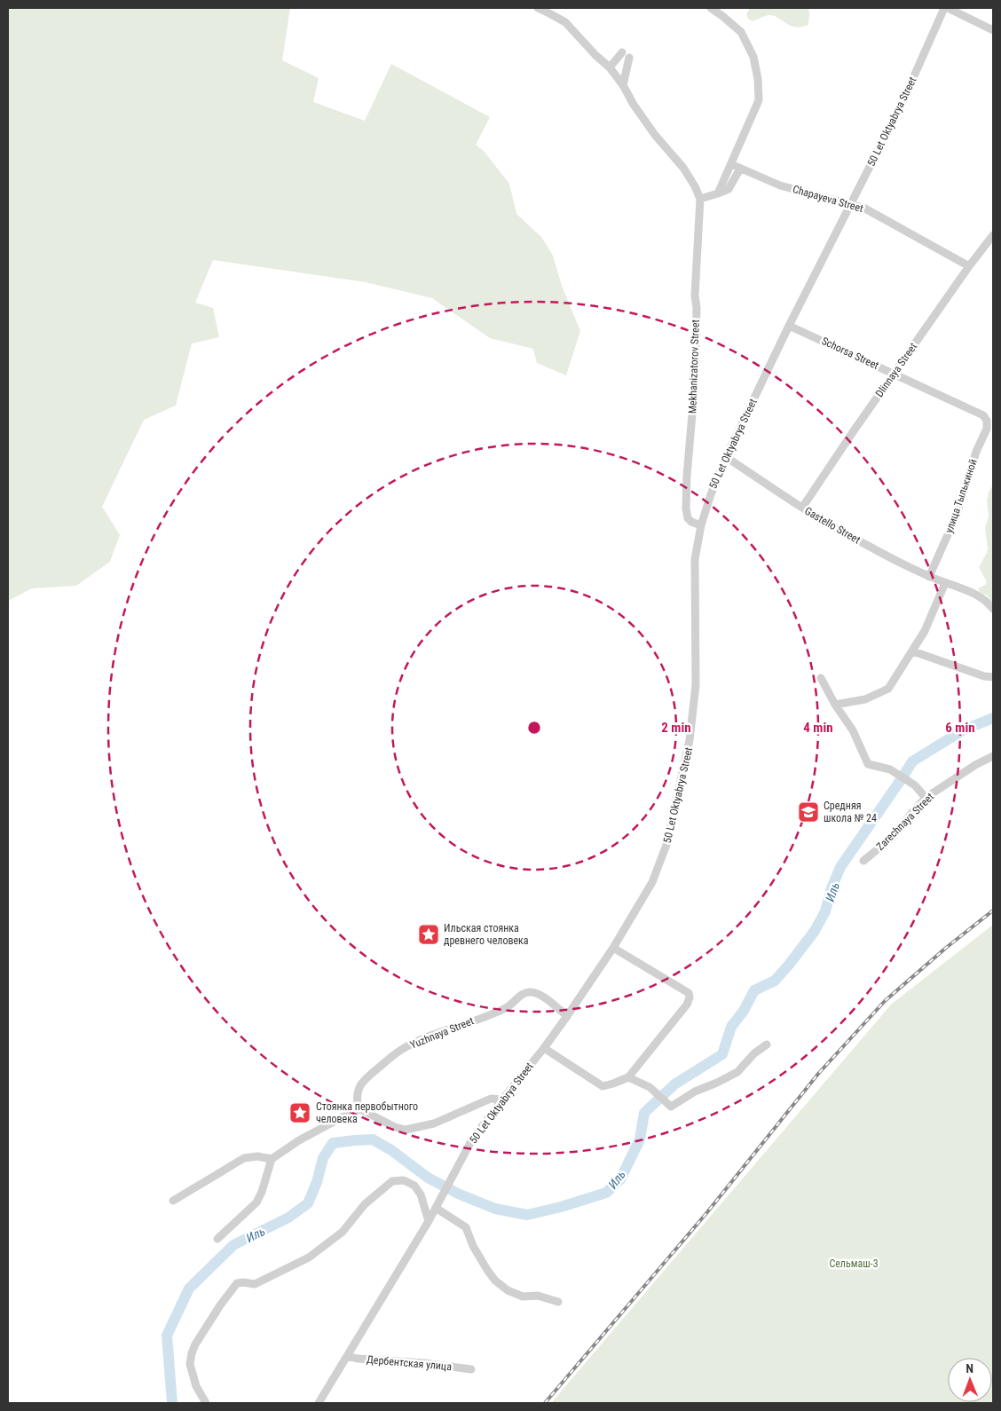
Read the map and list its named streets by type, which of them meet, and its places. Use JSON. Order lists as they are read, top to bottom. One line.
{"streets":{"street":["50 Let Oktyabrya Street","Chapayeva Street","Schorsa Street","Mekhanizatorov Street","Dlinnaya Street","улица Тылькиной","Gastello Street","Zarechnaya Street","Yuzhnaya Street","Дербентская улица"]},"crossings":[["50 Let Oktyabrya Street","Chapayeva Street"],["50 Let Oktyabrya Street","Schorsa Street"],["50 Let Oktyabrya Street","Mekhanizatorov Street"],["50 Let Oktyabrya Street","Gastello Street"],["50 Let Oktyabrya Street","Yuzhnaya Street"],["50 Let Oktyabrya Street","Дербентская улица"],["Chapayeva Street","Dlinnaya Street"],["Schorsa Street","Dlinnaya Street"],["Schorsa Street","улица Тылькиной"],["Dlinnaya Street","Gastello Street"],["улица Тылькиной","Gastello Street"]],"water":["Иль"],"parks":["Сельмаш-3"],"places":{"school or university":["Средняя школа № 24"],"place":["Ильская стоянка древнего человека","Стоянка первобытного человека"]},"north":"top","rings":["2 min","4 min","6 min"]}
